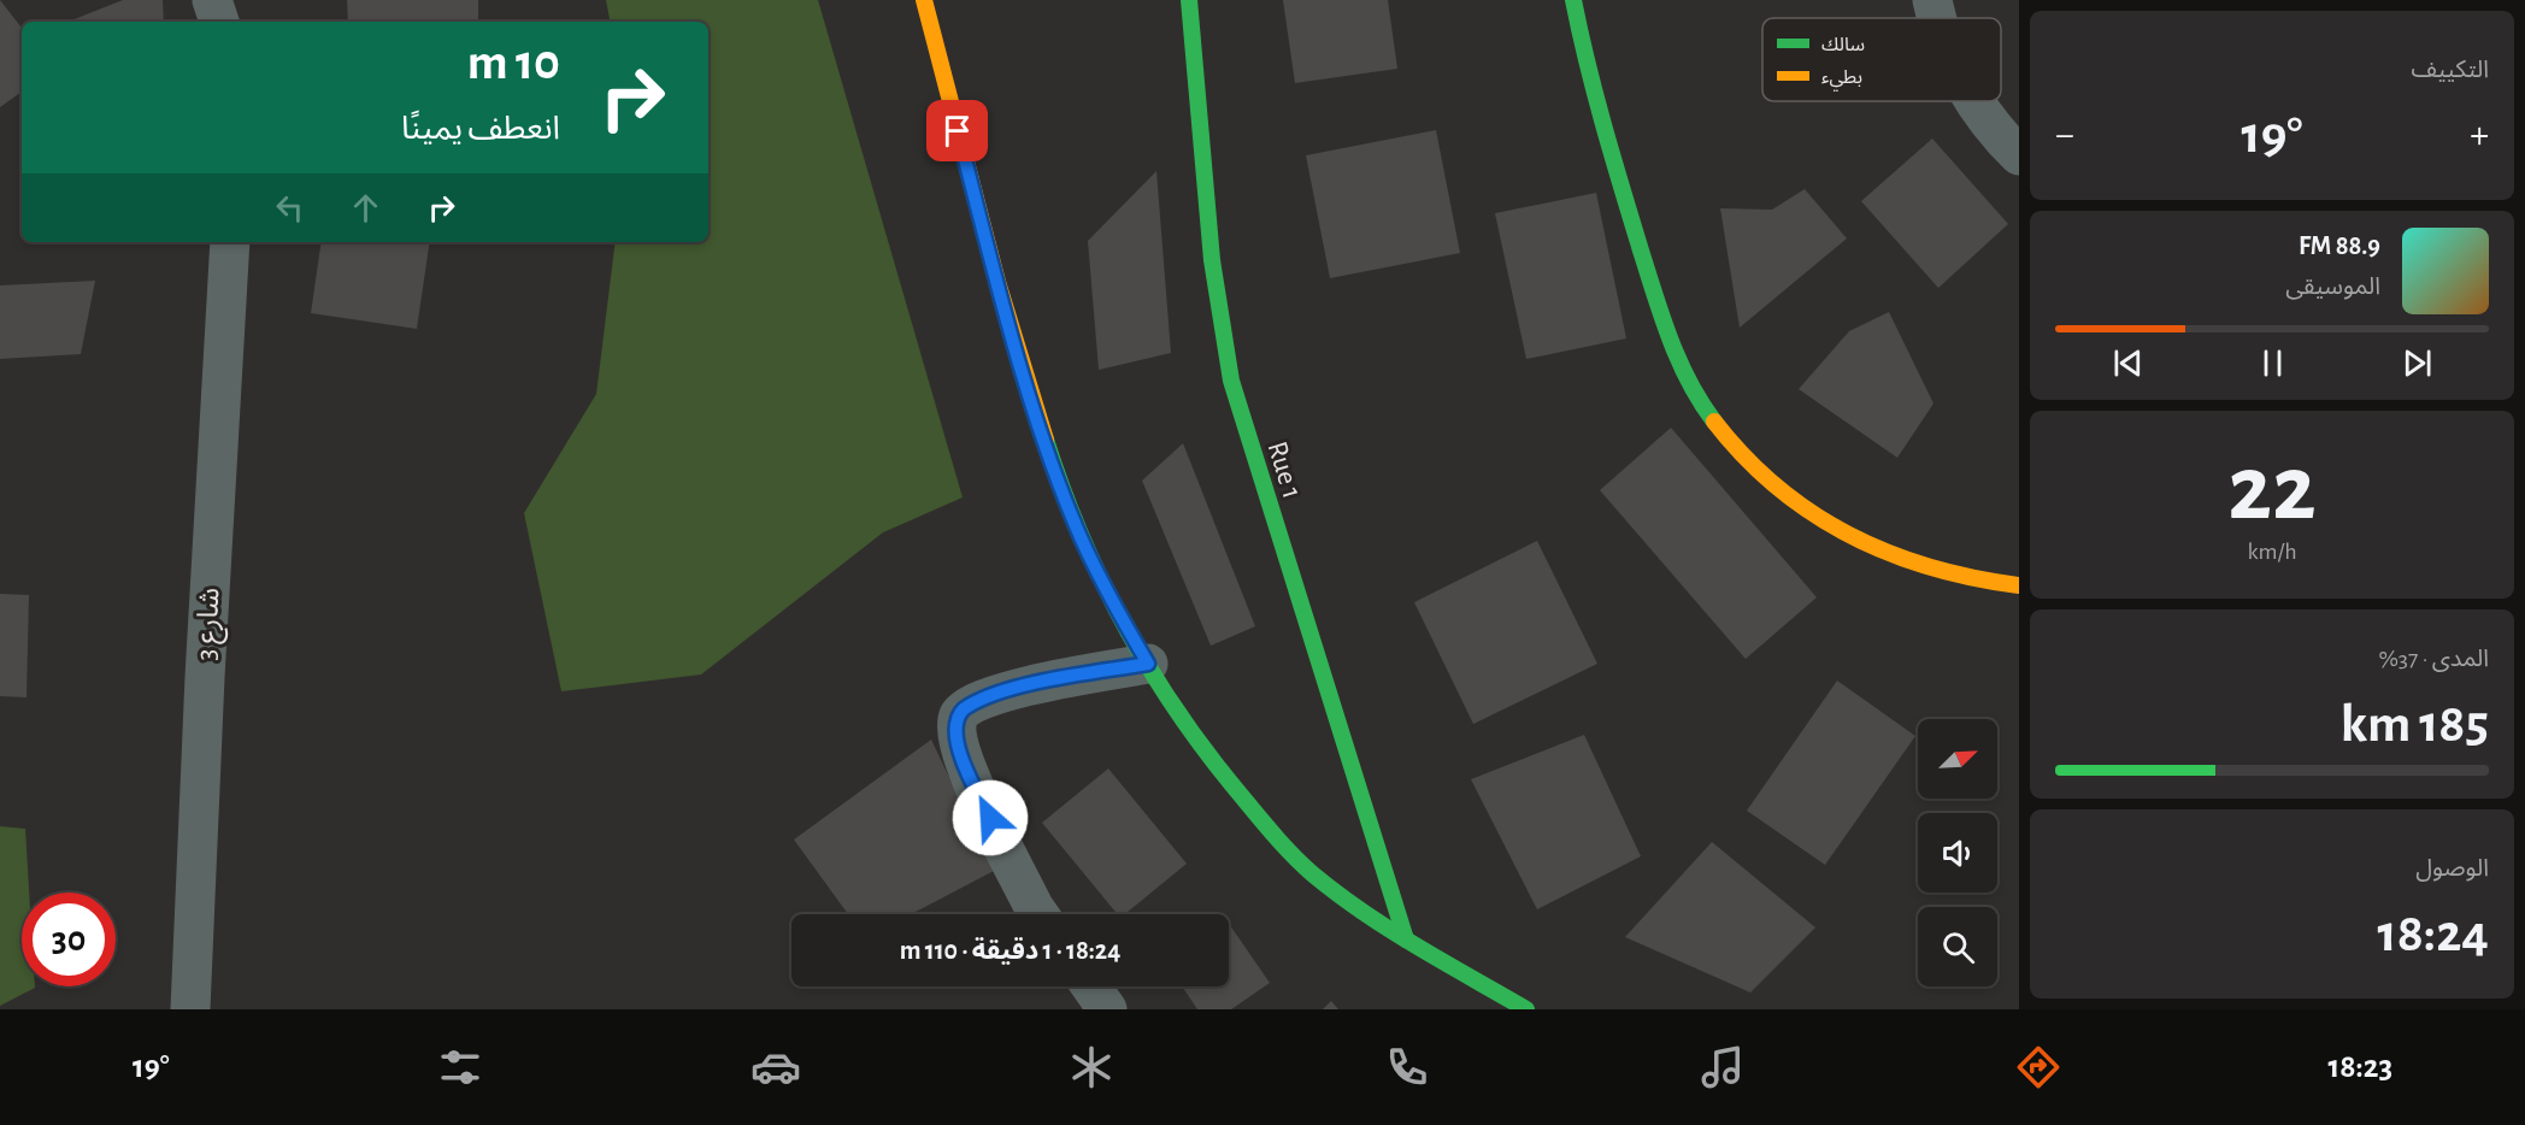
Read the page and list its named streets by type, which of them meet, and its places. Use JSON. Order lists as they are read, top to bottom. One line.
{"streets":{"main road":["Rue 1"],"street":["شارع 3"]},"legend":["سالك","بطيء"],"north":"top right","page":{"tile":["التكييف",["22","km/h"],["المدى · 37%","185 km"],["الوصول","18:24"]],"turn":["10 m","انعطف يمينًا"],"heat":["−","19°","+"],"song":["88.9 FM","الموسيقى"],"limit":"30","trip":"18:24 · 1 دقيقة · 110 m","tabs":["18:23","19°"]}}
